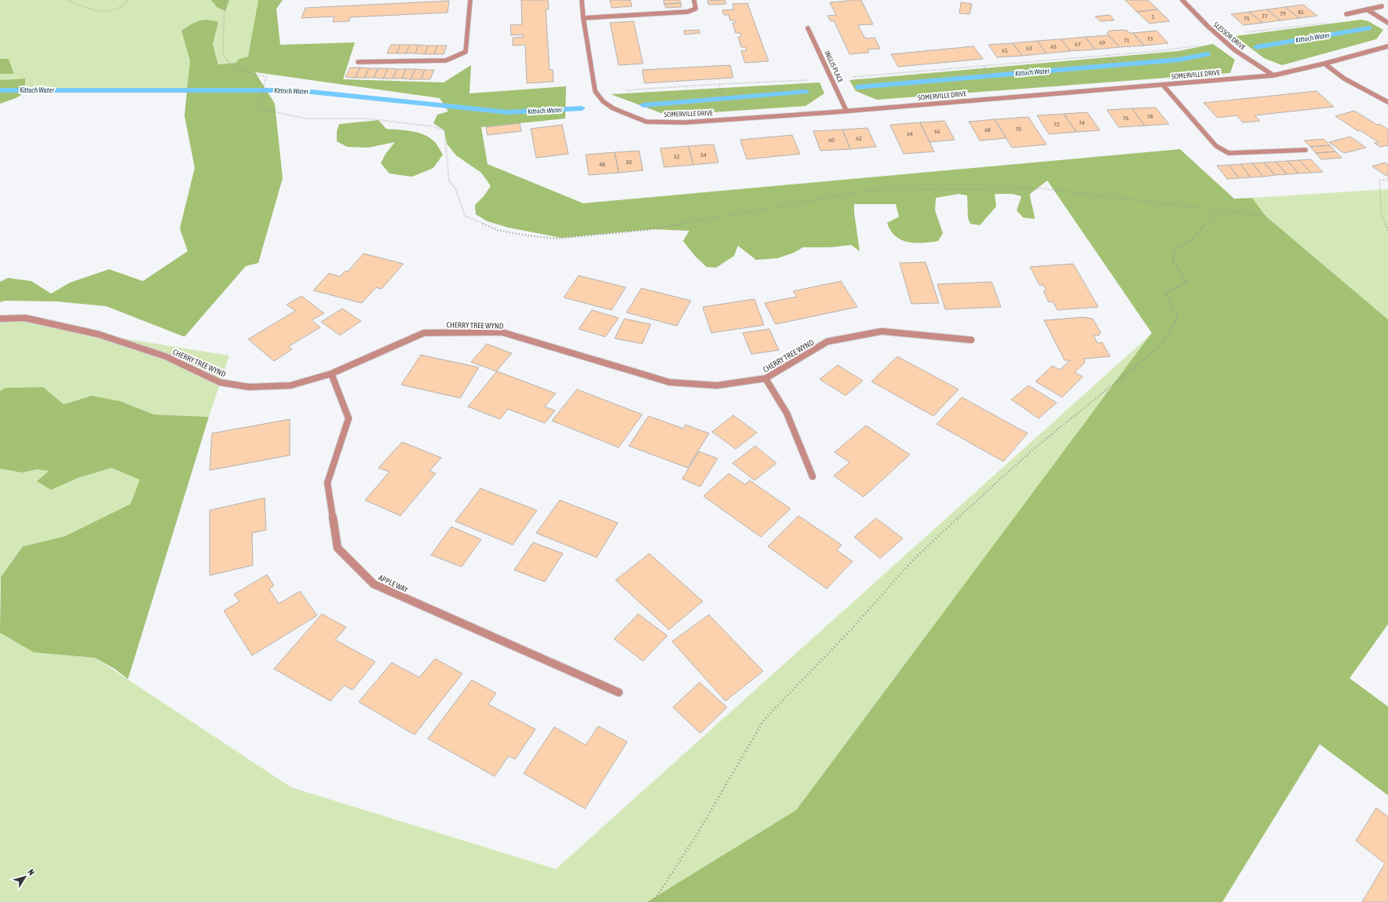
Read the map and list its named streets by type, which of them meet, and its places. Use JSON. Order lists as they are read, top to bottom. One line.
{"streets":{"street":["SLESSOR DRIVE","INGLIS PLACE","SOMERVILLE DRIVE","CHERRY TREE WYND","APPLE WAY"]},"crossings":[["SLESSOR DRIVE","SOMERVILLE DRIVE"],["INGLIS PLACE","SOMERVILLE DRIVE"],["CHERRY TREE WYND","APPLE WAY"]],"water":["Kittoch Water"],"house_numbers":["81","79","77","1","75","73","71","69","67","65","63","61","78","76","74","72","70","68","66","64","62","60","54","52","50","48"],"north":"top right"}
